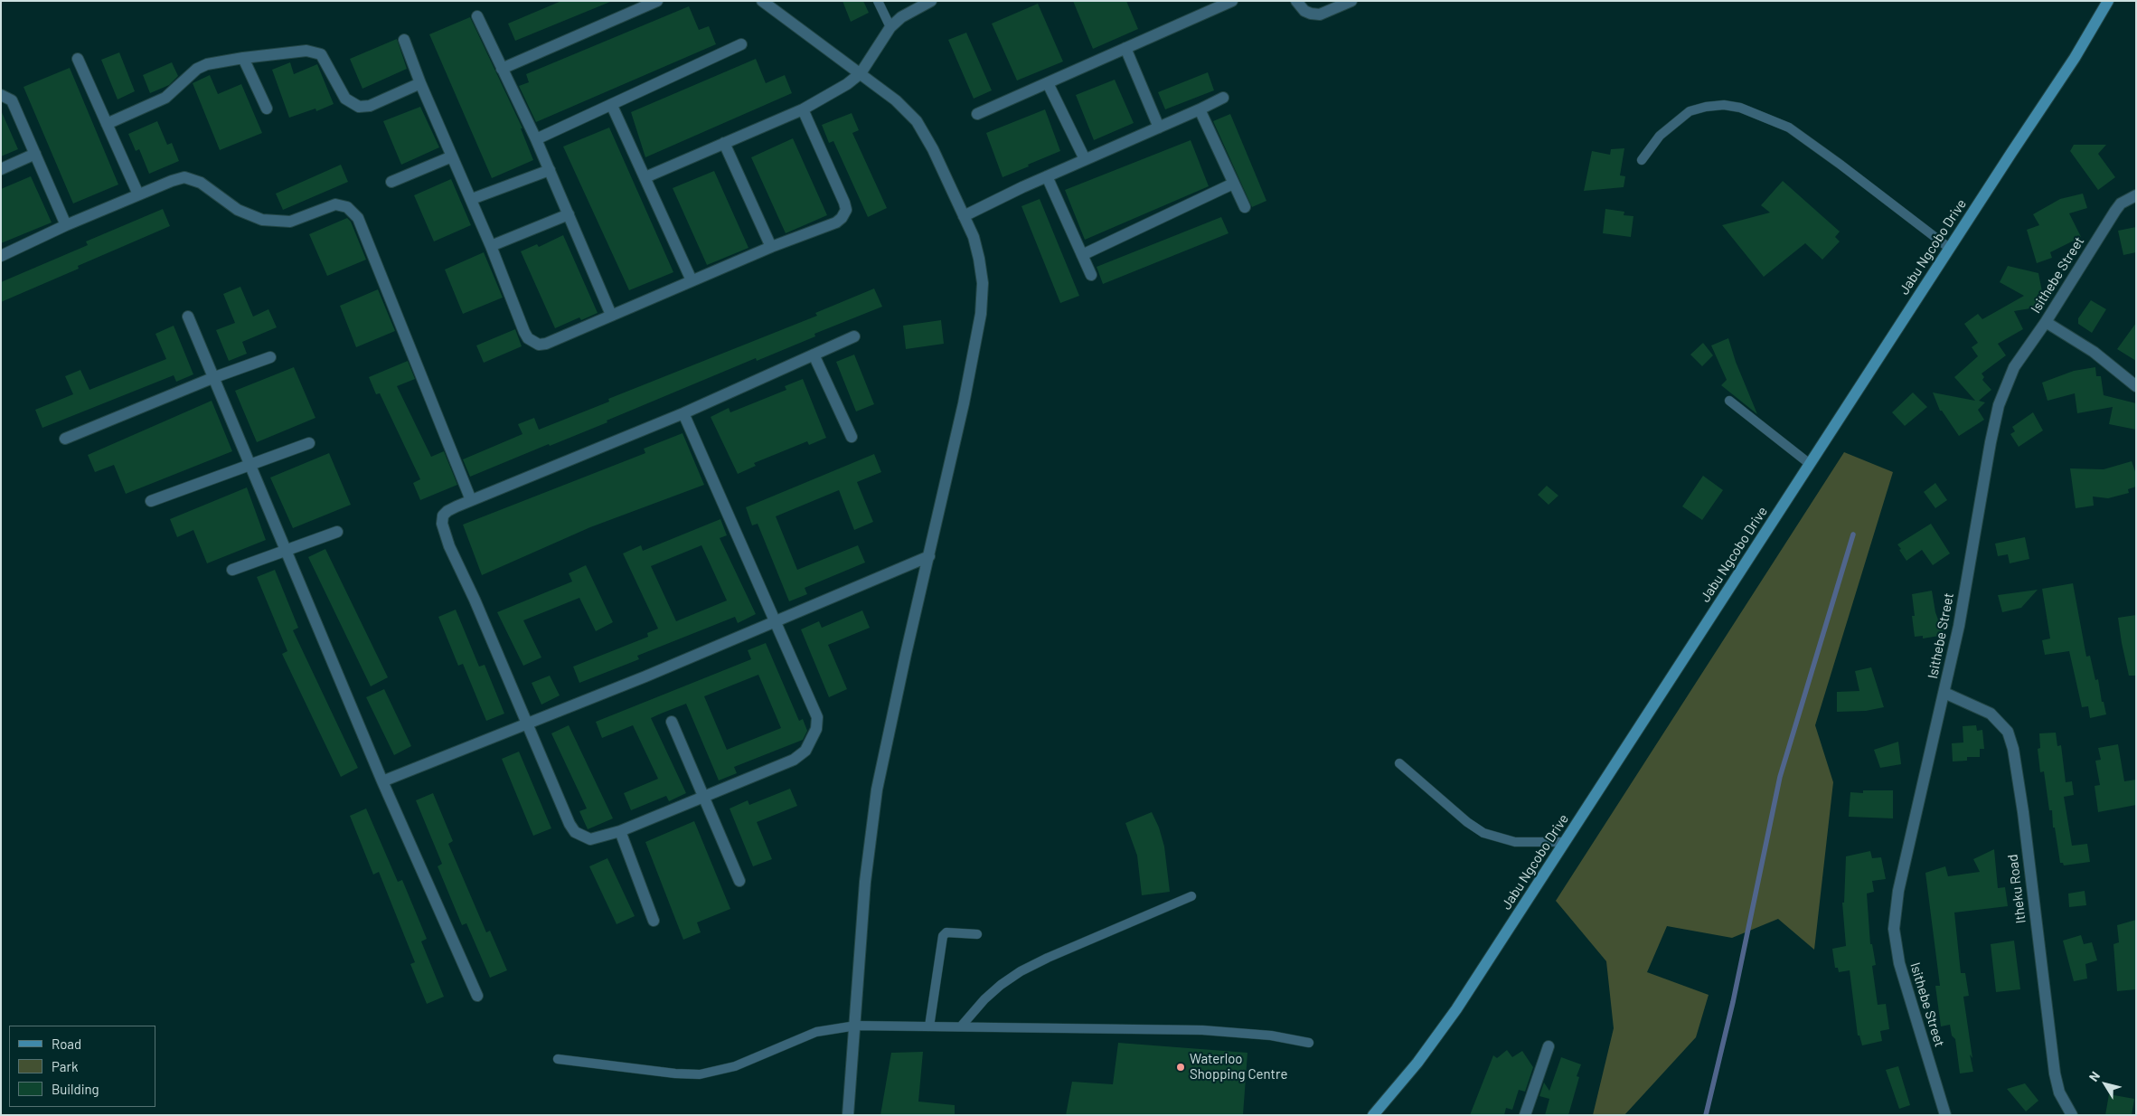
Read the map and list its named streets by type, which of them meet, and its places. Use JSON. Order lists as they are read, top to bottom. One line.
{"streets":{"main road":["Jabu Ngcobo Drive"],"street":["Isithebe Street","Itheku Road"]},"crossings":[["Isithebe Street","Itheku Road"]],"places":["Waterloo Shopping Centre"],"legend":["Road","Park","Building"],"north":"top left"}
